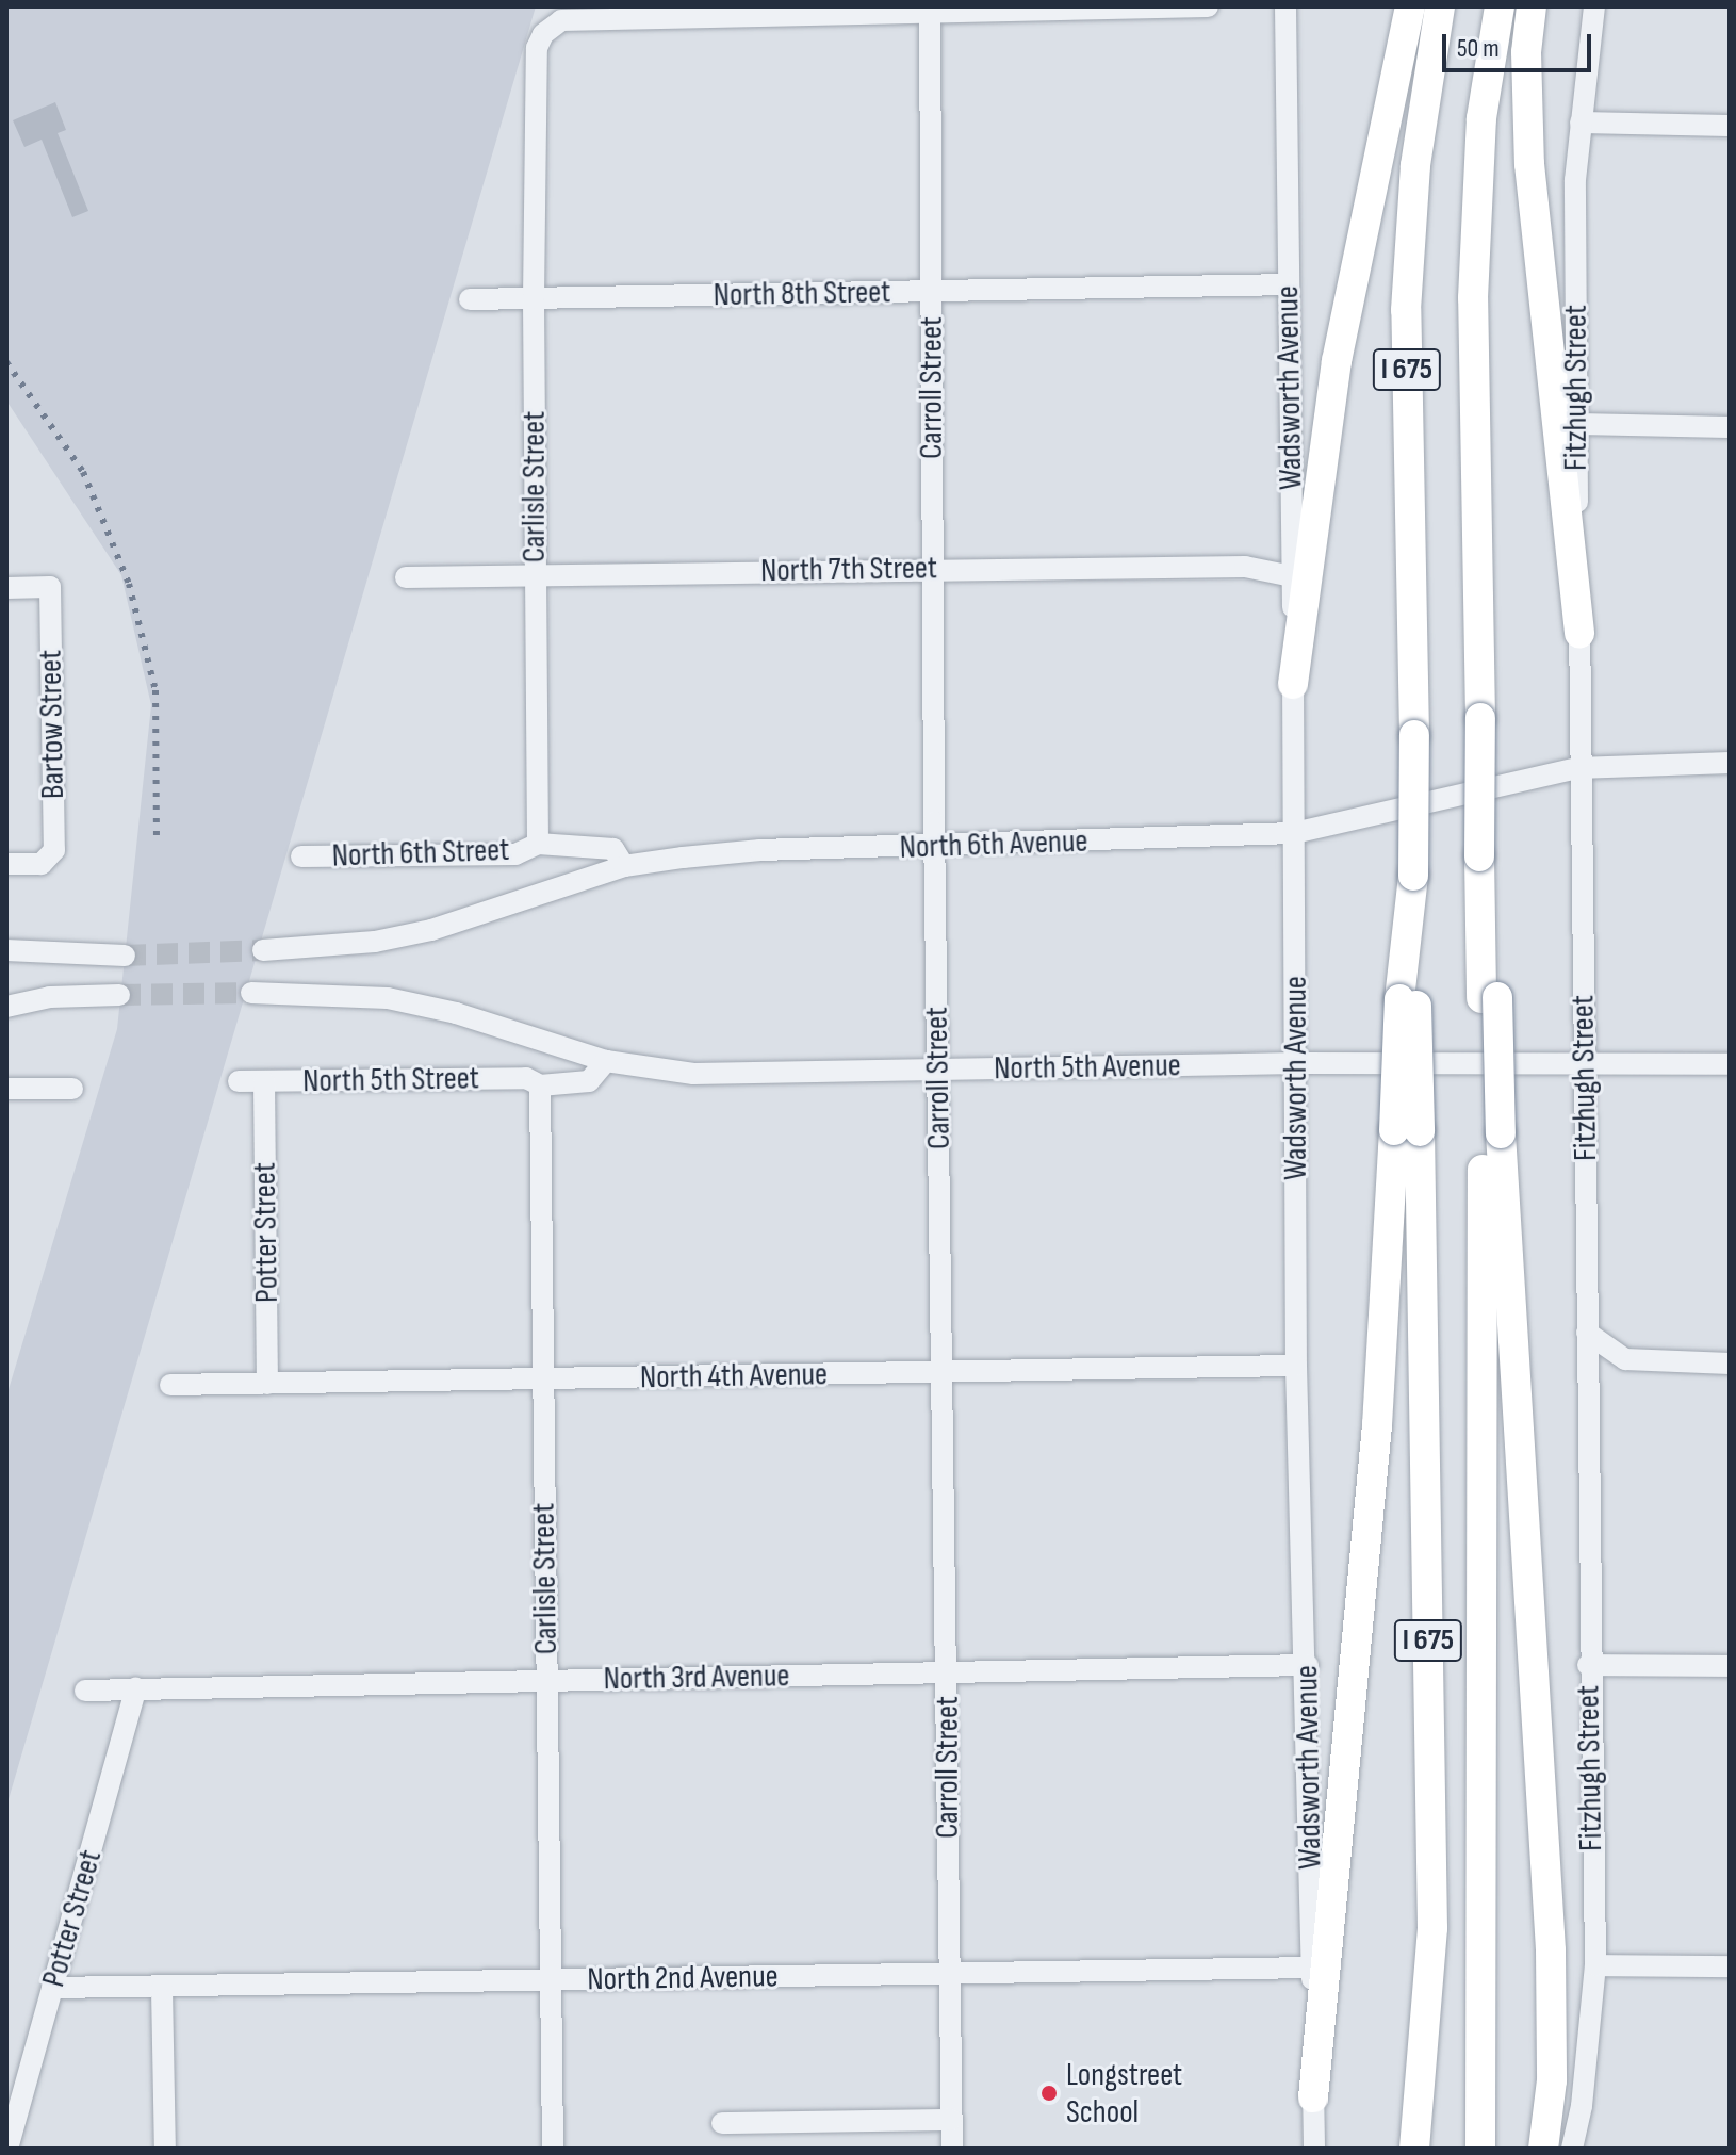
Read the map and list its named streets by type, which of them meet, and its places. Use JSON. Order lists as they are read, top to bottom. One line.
{"streets":{"highway":["I 675"],"street":["North 8th Street","Carroll Street","Wadsworth Avenue","Fitzhugh Street","Carlisle Street","North 7th Street","Bartow Street","North 6th Avenue","North 6th Street","North 5th Avenue","North 5th Street","Potter Street","North 4th Avenue","North 3rd Avenue","North 2nd Avenue"]},"crossings":[["North 8th Street","Carroll Street"],["North 8th Street","Wadsworth Avenue"],["North 8th Street","Carlisle Street"],["Carroll Street","Carlisle Street"],["Carroll Street","North 7th Street"],["Carroll Street","North 6th Avenue"],["Carroll Street","North 5th Avenue"],["Carroll Street","North 4th Avenue"],["Carroll Street","North 3rd Avenue"],["Carroll Street","North 2nd Avenue"],["Wadsworth Avenue","North 7th Street"],["Wadsworth Avenue","North 6th Avenue"],["Wadsworth Avenue","North 5th Avenue"],["Wadsworth Avenue","North 4th Avenue"],["Wadsworth Avenue","North 3rd Avenue"],["Wadsworth Avenue","North 2nd Avenue"],["Fitzhugh Street","North 6th Avenue"],["Fitzhugh Street","North 5th Avenue"],["Carlisle Street","North 7th Street"],["Carlisle Street","North 6th Street"],["Carlisle Street","North 5th Street"],["Carlisle Street","North 4th Avenue"],["Carlisle Street","North 3rd Avenue"],["Carlisle Street","North 2nd Avenue"],["North 5th Street","Potter Street"],["Potter Street","North 4th Avenue"],["Potter Street","North 3rd Avenue"],["Potter Street","North 2nd Avenue"]],"places":["Longstreet School"],"scale_bar":"50 m"}
